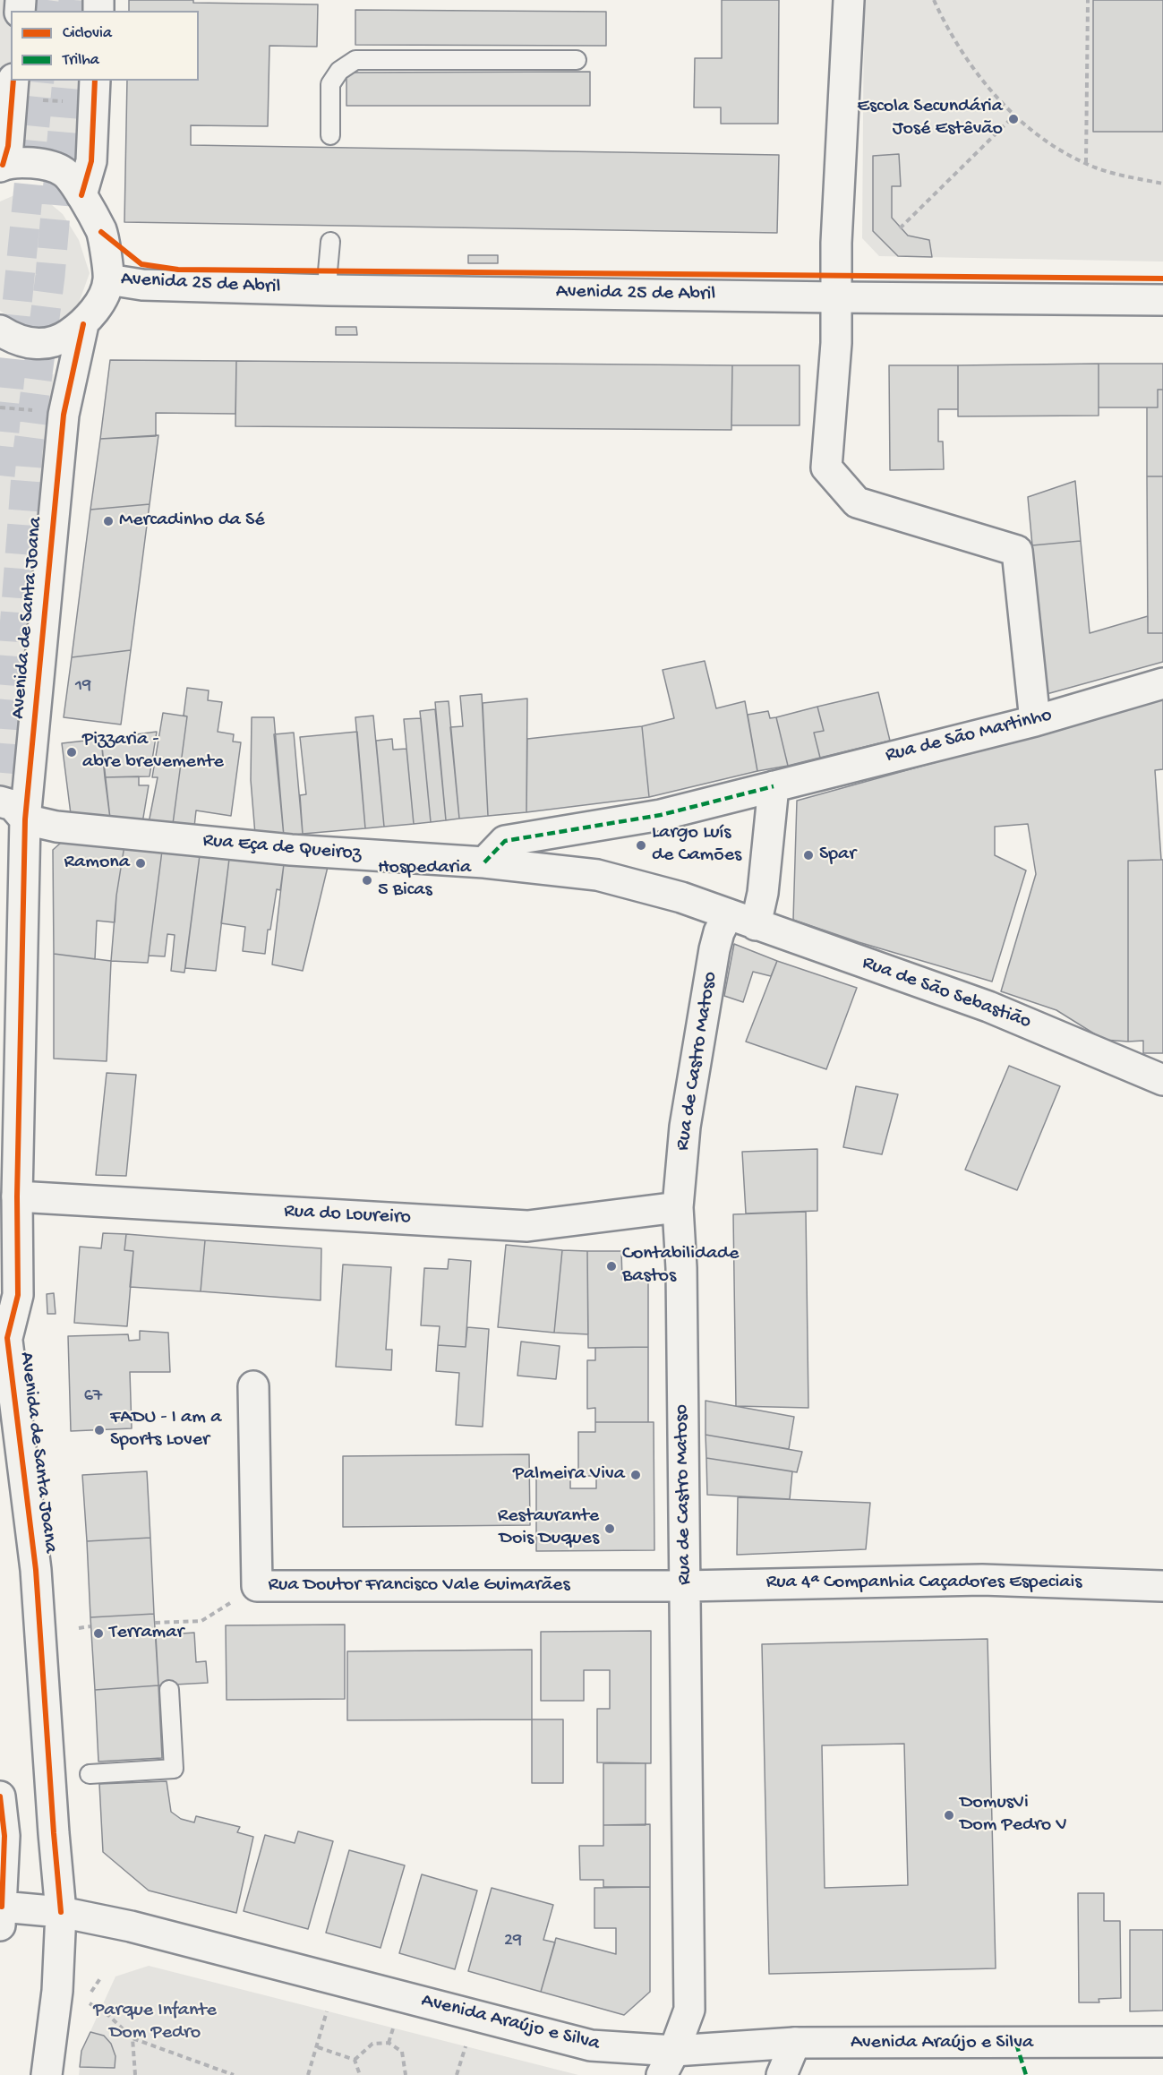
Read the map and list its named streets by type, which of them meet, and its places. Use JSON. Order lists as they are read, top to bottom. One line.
{"streets":{"street":["Avenida 25 de Abril","Avenida de Santa Joana","Rua de São Martinho","Rua Eça de Queiroz","Rua de São Sebastião","Rua de Castro Matoso","Rua do Loureiro","Rua 4ª Companhia Caçadores Especiais","Rua Doutor Francisco Vale Guimarães","Avenida Araújo e Silva"]},"crossings":[["Avenida de Santa Joana","Rua Eça de Queiroz"],["Avenida de Santa Joana","Rua do Loureiro"],["Avenida de Santa Joana","Avenida Araújo e Silva"],["Rua Eça de Queiroz","Rua de São Sebastião"],["Rua Eça de Queiroz","Rua de Castro Matoso"],["Rua de São Sebastião","Rua de Castro Matoso"],["Rua de Castro Matoso","Rua do Loureiro"],["Rua de Castro Matoso","Rua 4ª Companhia Caçadores Especiais"],["Rua de Castro Matoso","Rua Doutor Francisco Vale Guimarães"],["Rua de Castro Matoso","Avenida Araújo e Silva"],["Rua 4ª Companhia Caçadores Especiais","Rua Doutor Francisco Vale Guimarães"]],"parks":["Parque Infante Dom Pedro"],"places":["Escola Secundária José Estêvão","Mercadinho da Sé","Pizzaria - abre brevemente","Largo Luís de Camões","Spar","Ramona","Hospedaria 5 Bicas","Contabilidade Bastos","FADU - I am a Sports Lover","Palmeira Viva","Restaurante Dois Duques","Terramar","DomusVi Dom Pedro V"],"house_numbers":["19","67","29"],"legend":["Ciclovia","Trilha"]}
